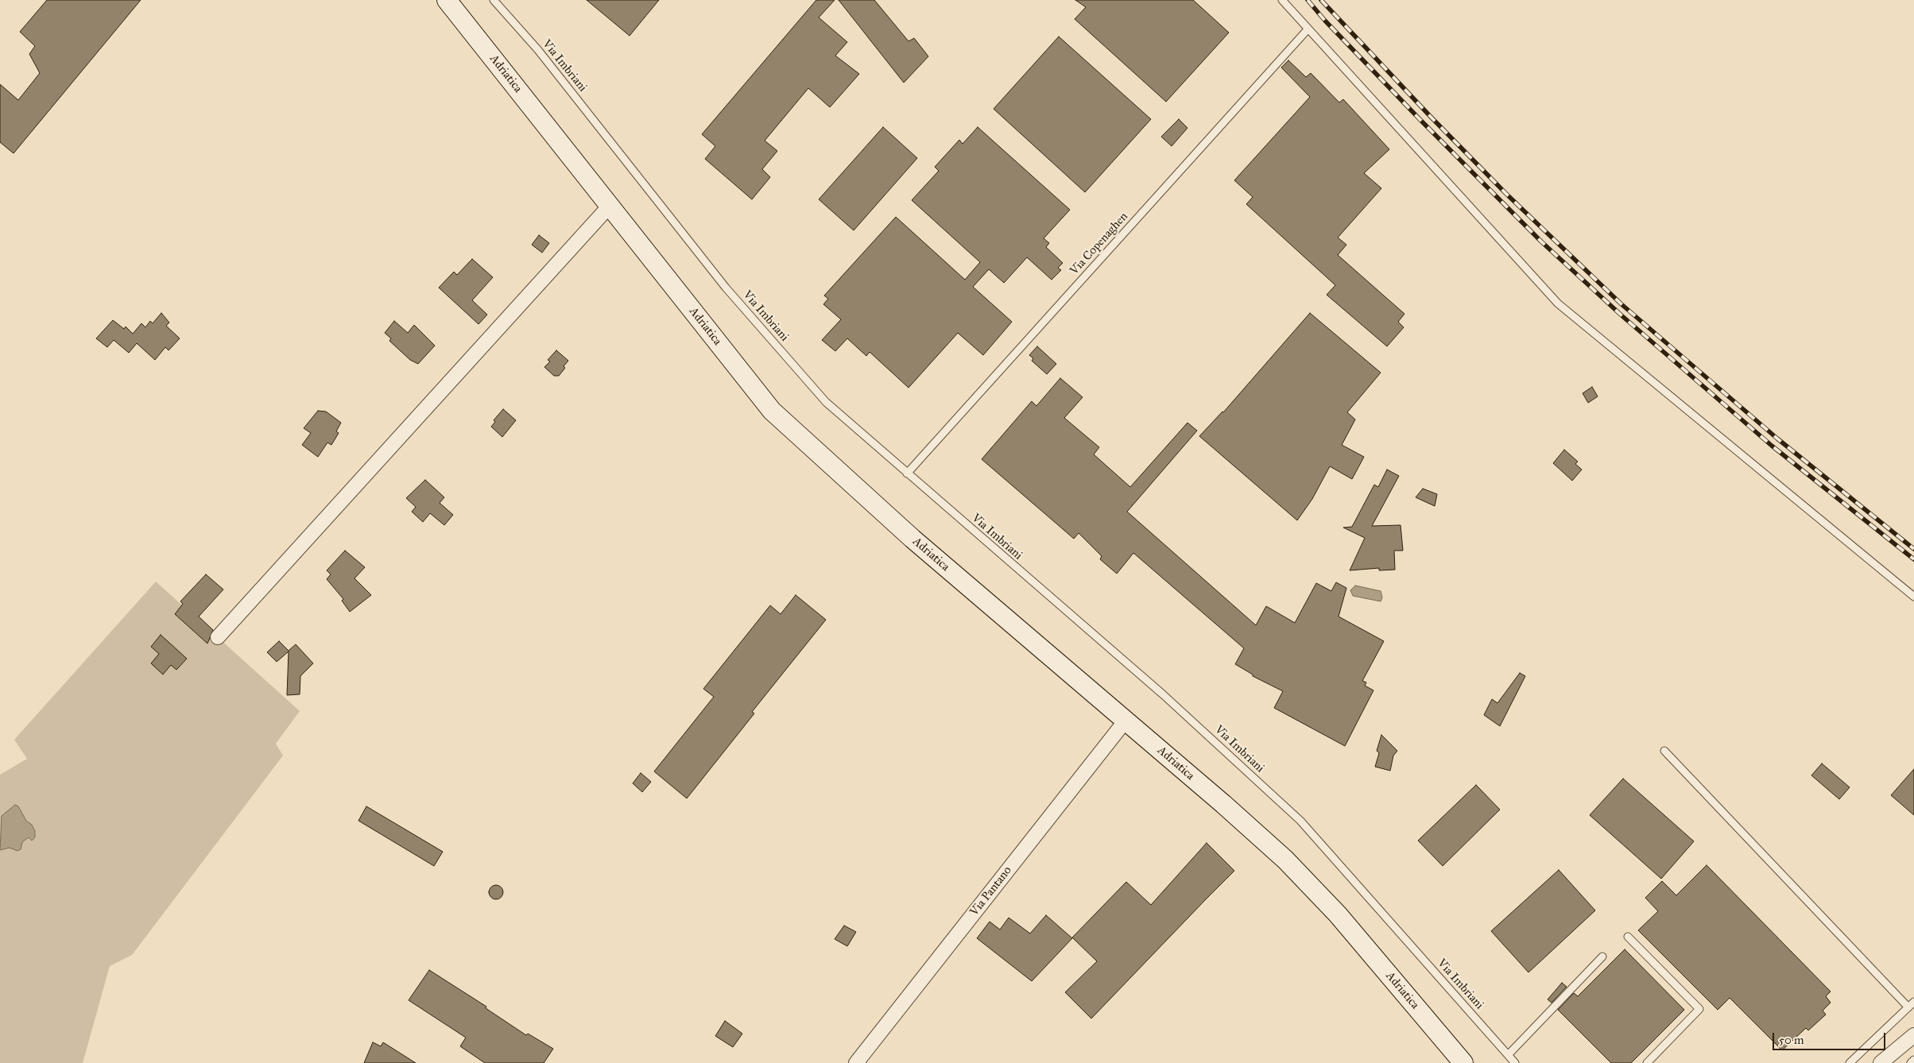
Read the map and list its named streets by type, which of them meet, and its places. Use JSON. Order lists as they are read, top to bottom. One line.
{"streets":{"main road":["Adriatica"],"street":["Via Pantano"],"lane":["Via Imbriani","Via Copenaghen"]},"crossings":[["Via Imbriani","Via Copenaghen"],["Adriatica","Via Pantano"]],"scale_bar":"50 m"}
